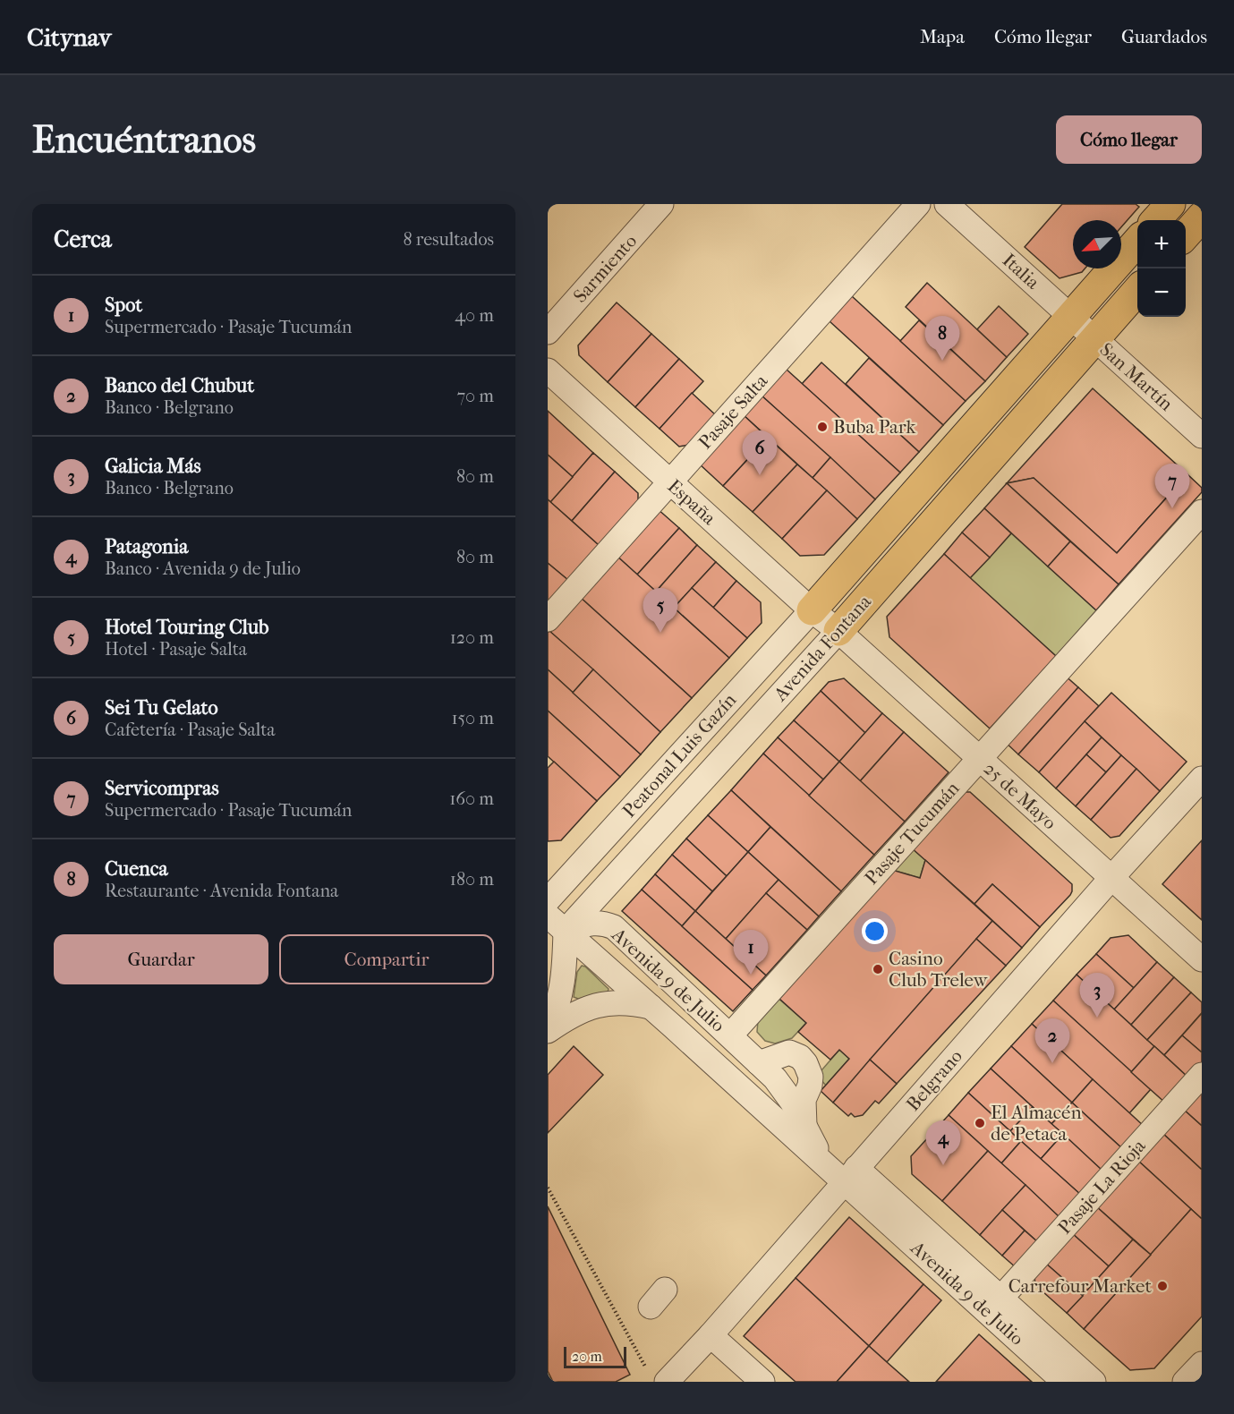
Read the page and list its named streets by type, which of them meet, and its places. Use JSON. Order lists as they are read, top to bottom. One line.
{"streets":{"main road":["Avenida Fontana"],"street":["Sarmiento","Italia","San Martín","Pasaje Salta","España","Peatonal Luis Gazín","25 de Mayo","Pasaje Tucumán","Avenida 9 de Julio","Belgrano","Pasaje La Rioja"]},"crossings":[["Italia","San Martín"],["Italia","Avenida Fontana"],["San Martín","Avenida Fontana"],["Pasaje Salta","España"],["España","Avenida Fontana"],["España","Peatonal Luis Gazín"],["España","25 de Mayo"],["Avenida Fontana","Peatonal Luis Gazín"],["Avenida Fontana","25 de Mayo"],["Avenida Fontana","Avenida 9 de Julio"],["25 de Mayo","Pasaje Tucumán"],["25 de Mayo","Belgrano"],["Pasaje Tucumán","Avenida 9 de Julio"],["Avenida 9 de Julio","Belgrano"],["Avenida 9 de Julio","Pasaje La Rioja"]],"places":["Buba Park","Casino Club Trelew","El Almacén de Petaca","Carrefour Market"],"scale_bar":"20 m","north":"bottom left","page":{"header":"Citynav","nav":["Mapa","Cómo llegar","Guardados"],"buttons":["Cómo llegar",["Guardar","Compartir"]],"title":"Encuéntranos","heading":["Cerca","8 resultados"],"map_buttons":["+","−"],"list":[{"mark":"1","name":"Spot","note":"Supermercado · Pasaje Tucumán","value":"40 m"},{"mark":"2","name":"Banco del Chubut","note":"Banco · Belgrano","value":"70 m"},{"mark":"3","name":"Galicia Más","note":"Banco · Belgrano","value":"80 m"},{"mark":"4","name":"Patagonia","note":"Banco · Avenida 9 de Julio","value":"80 m"},{"mark":"5","name":"Hotel Touring Club","note":"Hotel · Pasaje Salta","value":"120 m"},{"mark":"6","name":"Sei Tu Gelato","note":"Cafetería · Pasaje Salta","value":"150 m"},{"mark":"7","name":"Servicompras","note":"Supermercado · Pasaje Tucumán","value":"160 m"},{"mark":"8","name":"Cuenca","note":"Restaurante · Avenida Fontana","value":"180 m"}],"pins":["8","6","7","5","1","3","2","4"],"scale":"20 m"}}
